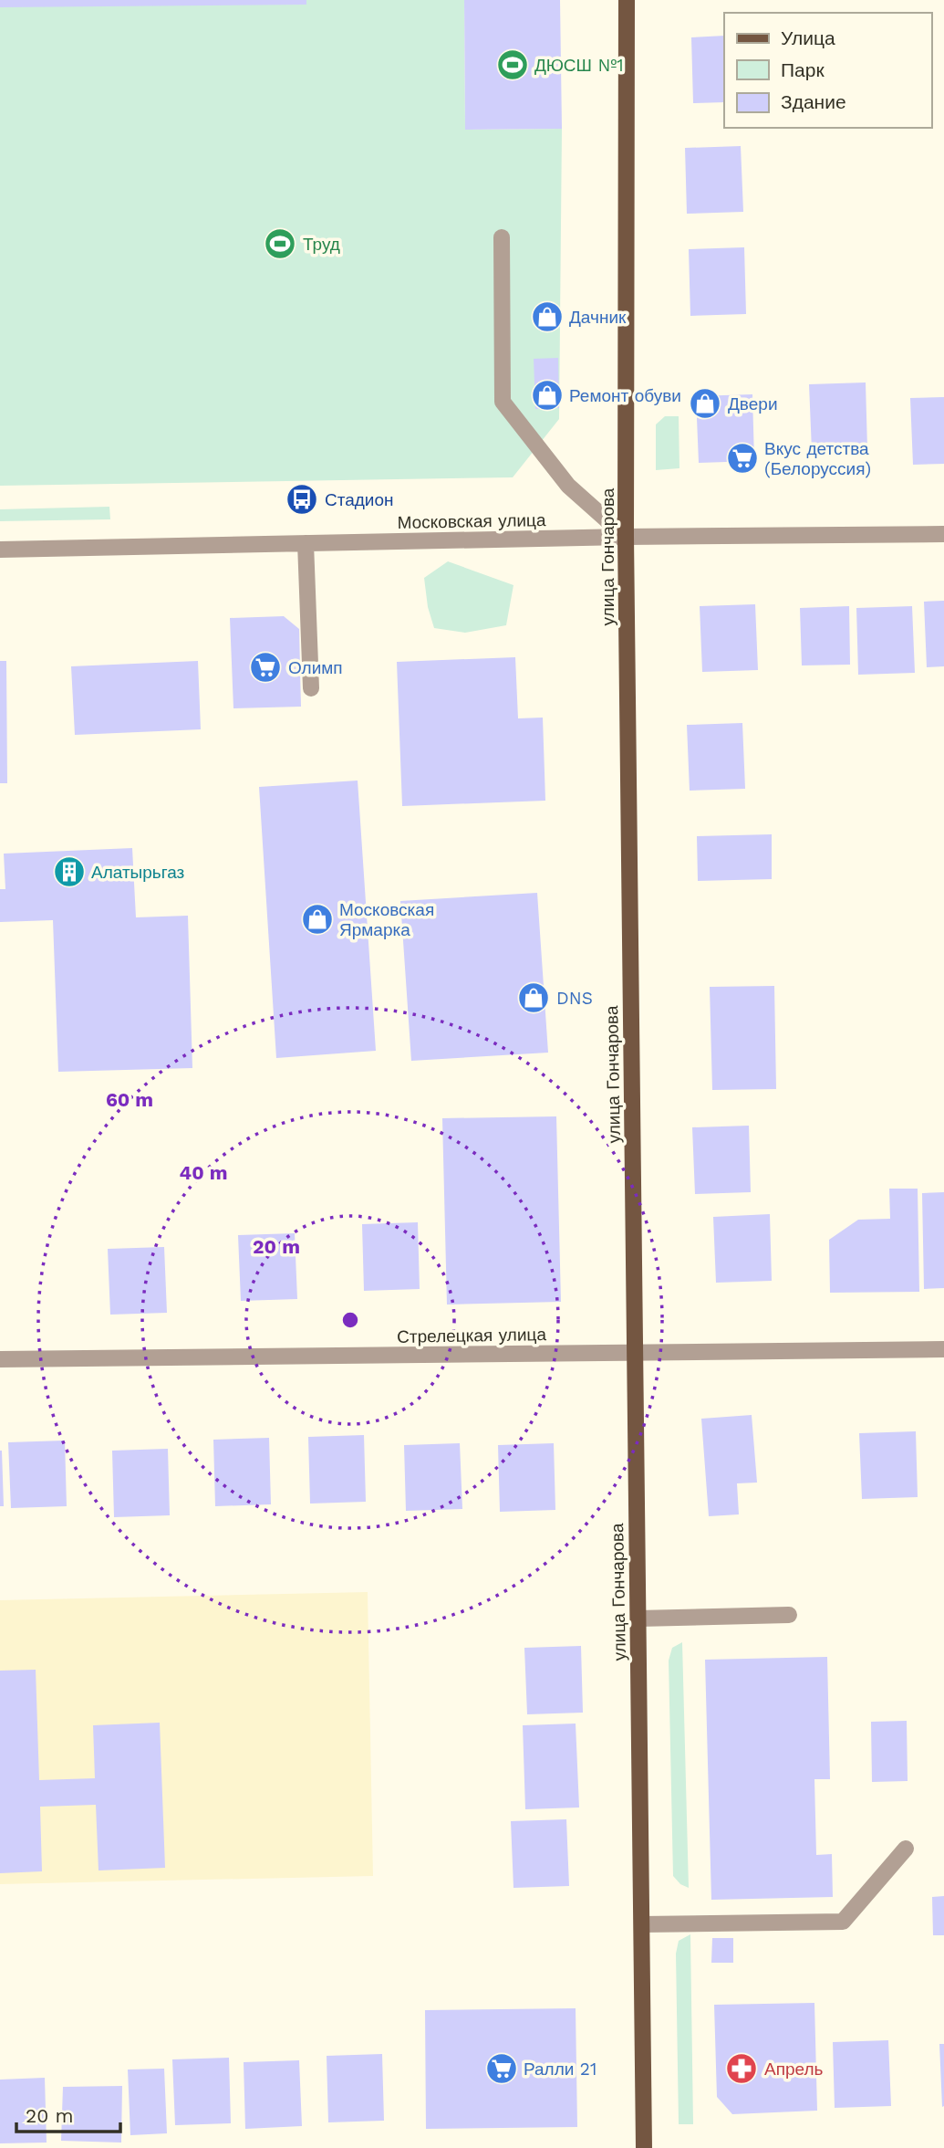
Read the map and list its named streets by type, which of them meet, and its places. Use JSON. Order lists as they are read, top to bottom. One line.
{"streets":{"main road":["улица Гончарова"],"street":["Московская улица","Стрелецкая улица"]},"crossings":[["Московская улица","улица Гончарова"],["улица Гончарова","Стрелецкая улица"]],"places":{"sports":["ДЮСШ №1","Труд"],"shop":["Дачник","Ремонт обуви","Двери","Московская Ярмарка","DNS"],"supermarket":["Вкус детства (Белоруссия)","Олимп","Ралли 21"],"bus stop":["Стадион"],"building":["Алатырьгаз"],"pharmacy":["Апрель"]},"legend":["Улица","Парк","Здание"],"scale_bar":"20 m","rings":["60 m","40 m","20 m"]}
